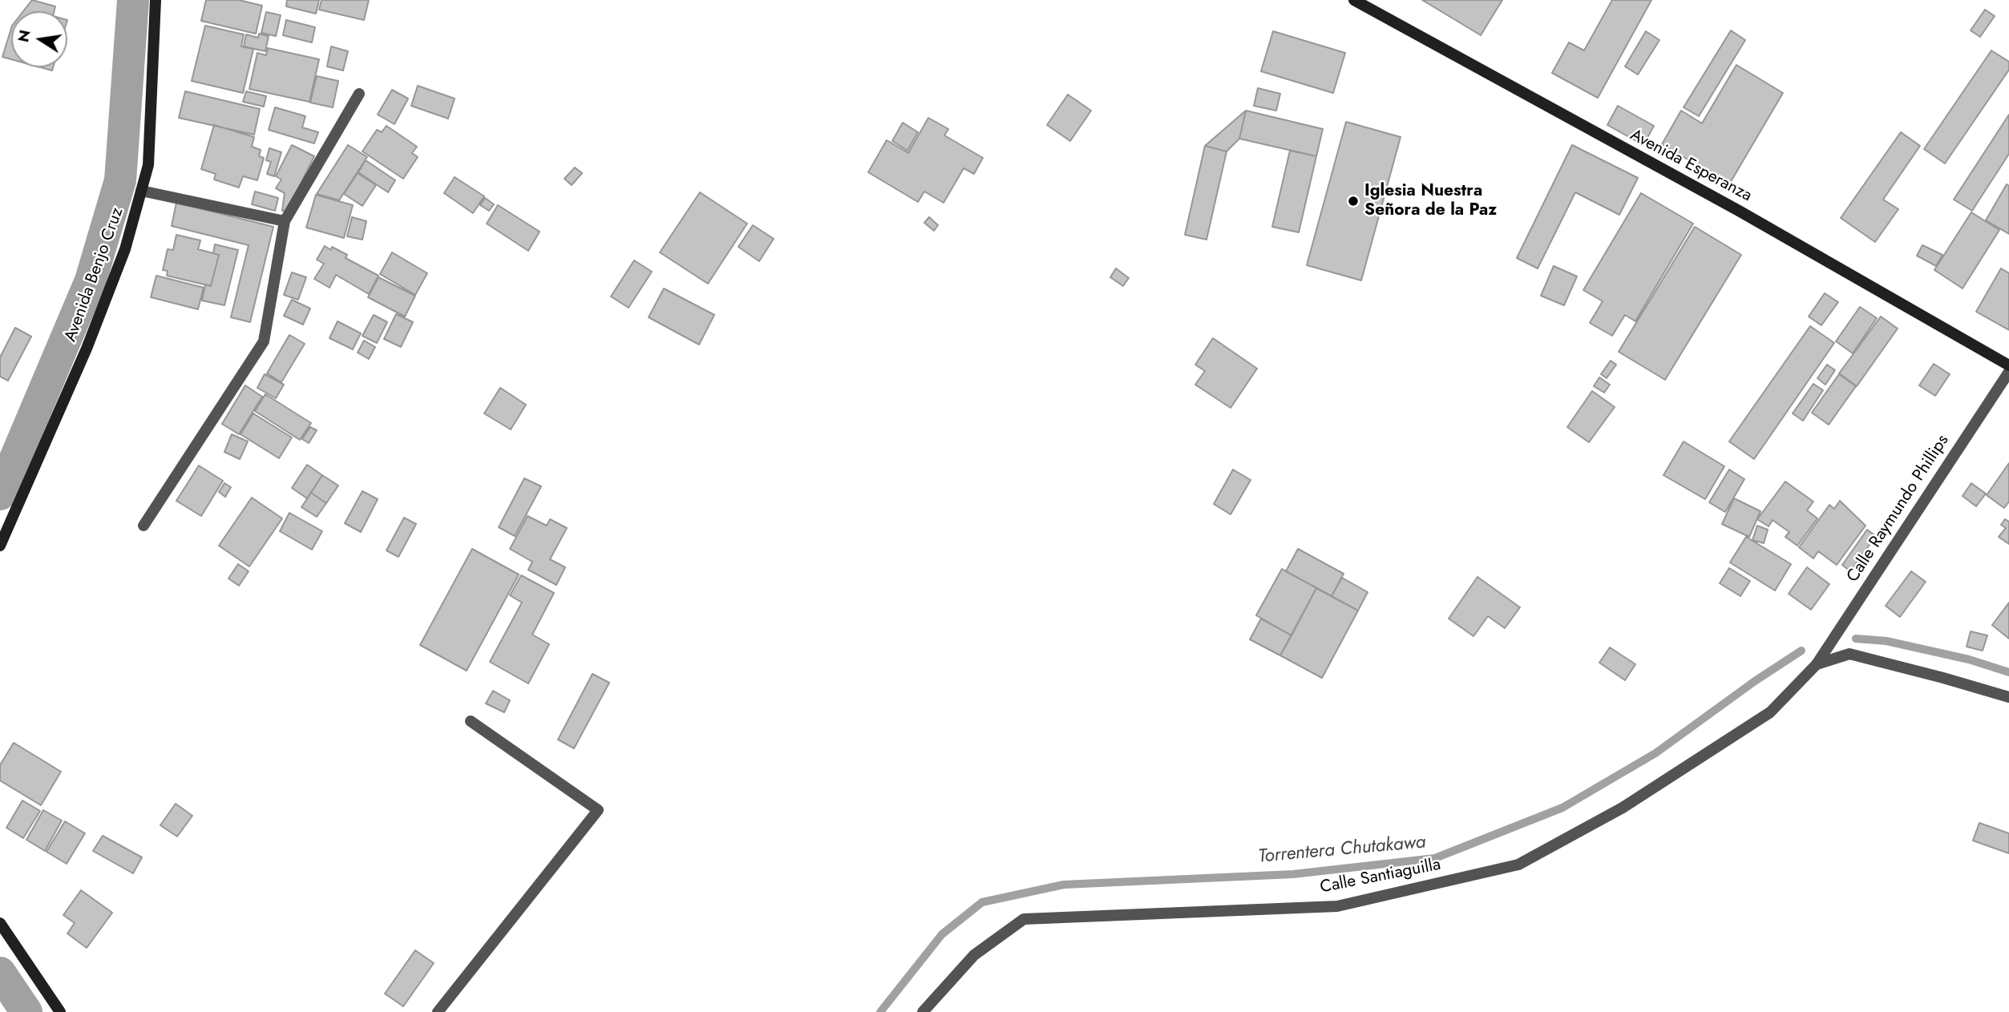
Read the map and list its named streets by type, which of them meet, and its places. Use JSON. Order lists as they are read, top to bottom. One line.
{"streets":{"main road":["Avenida Esperanza","Avenida Benjo Cruz"],"street":["Calle Raymundo Phillips","Calle Santiaguilla"]},"crossings":[["Calle Raymundo Phillips","Calle Santiaguilla"]],"water":["Torrentera Chutakawa"],"places":["Iglesia Nuestra Señora de la Paz"],"north":"left"}
